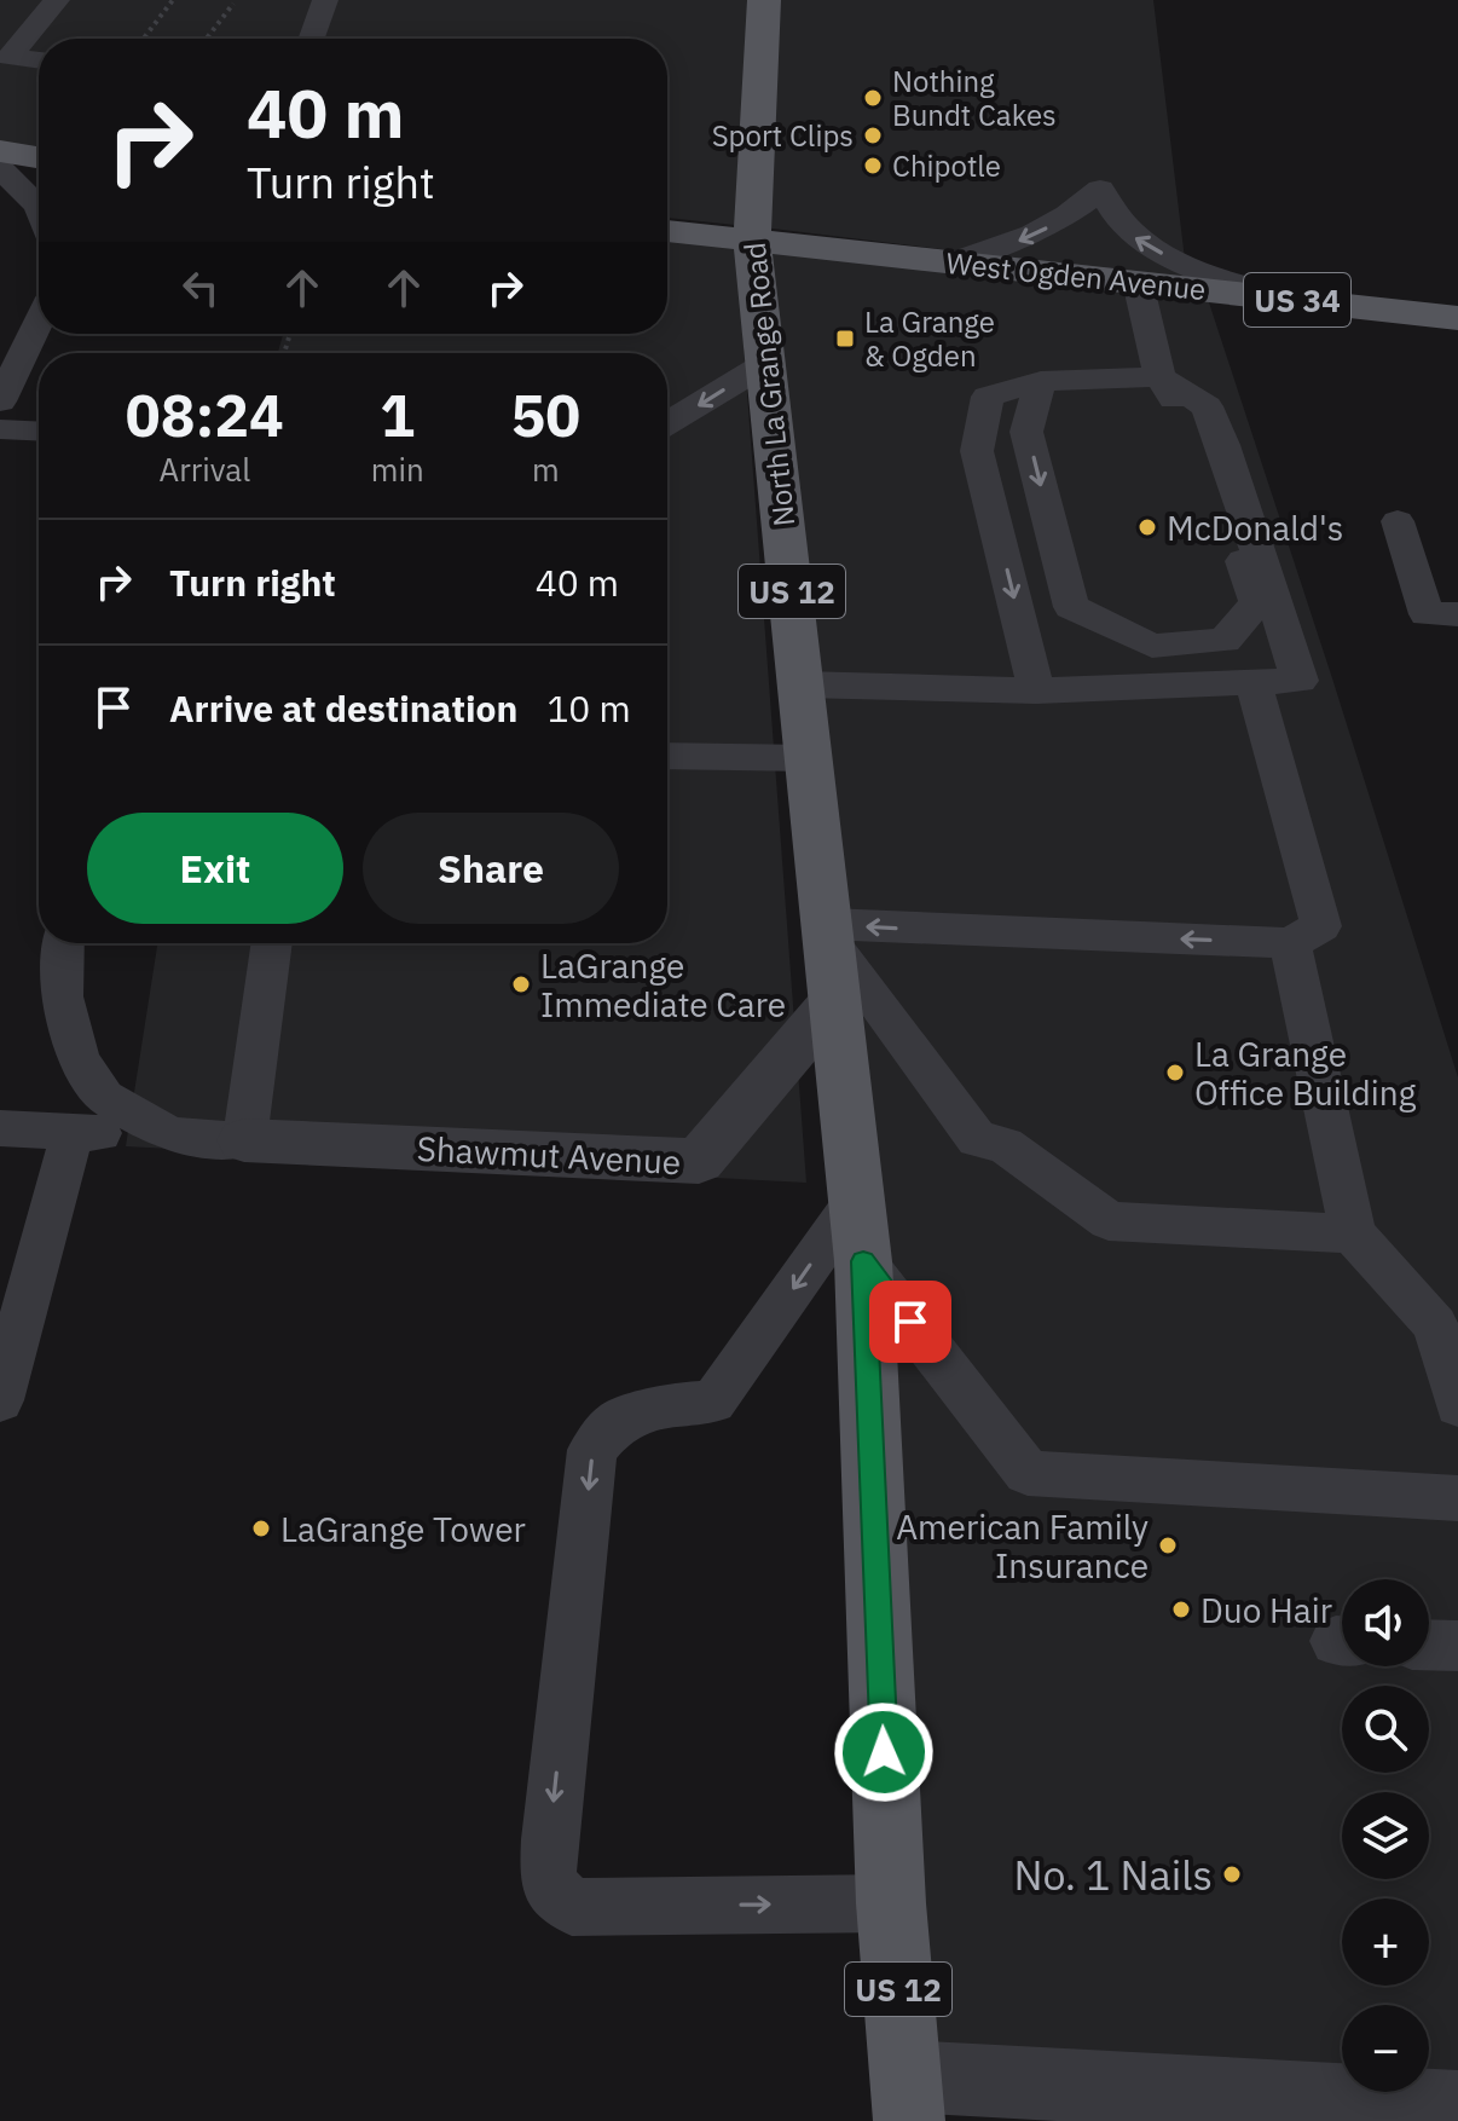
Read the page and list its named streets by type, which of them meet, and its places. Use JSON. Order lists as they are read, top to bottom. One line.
{"streets":{"main road":["West Ogden Avenue","US 34","North La Grange Road","US 12"],"street":["Shawmut Avenue"]},"crossings":[["West Ogden Avenue","US 34"],["West Ogden Avenue","North La Grange Road"],["US 34","North La Grange Road"],["North La Grange Road","US 12"],["US 12","Shawmut Avenue"]],"places":{"other":["Nothing Bundt Cakes","Sport Clips","Chipotle","McDonald's","LaGrange Immediate Care","La Grange Office Building","LaGrange Tower","American Family Insurance","Duo Hair","No. 1 Nails"],"transit":["La Grange & Ogden"]},"page":{"turn":["40 m","Turn right"],"eta":["08:24","Arrival","1","min","50","m"],"list":[{"name":"Turn right","value":"40 m"},{"name":"Arrive at destination","value":"10 m"}],"buttons":["Exit","Share"],"map_buttons":["+","−"]}}
